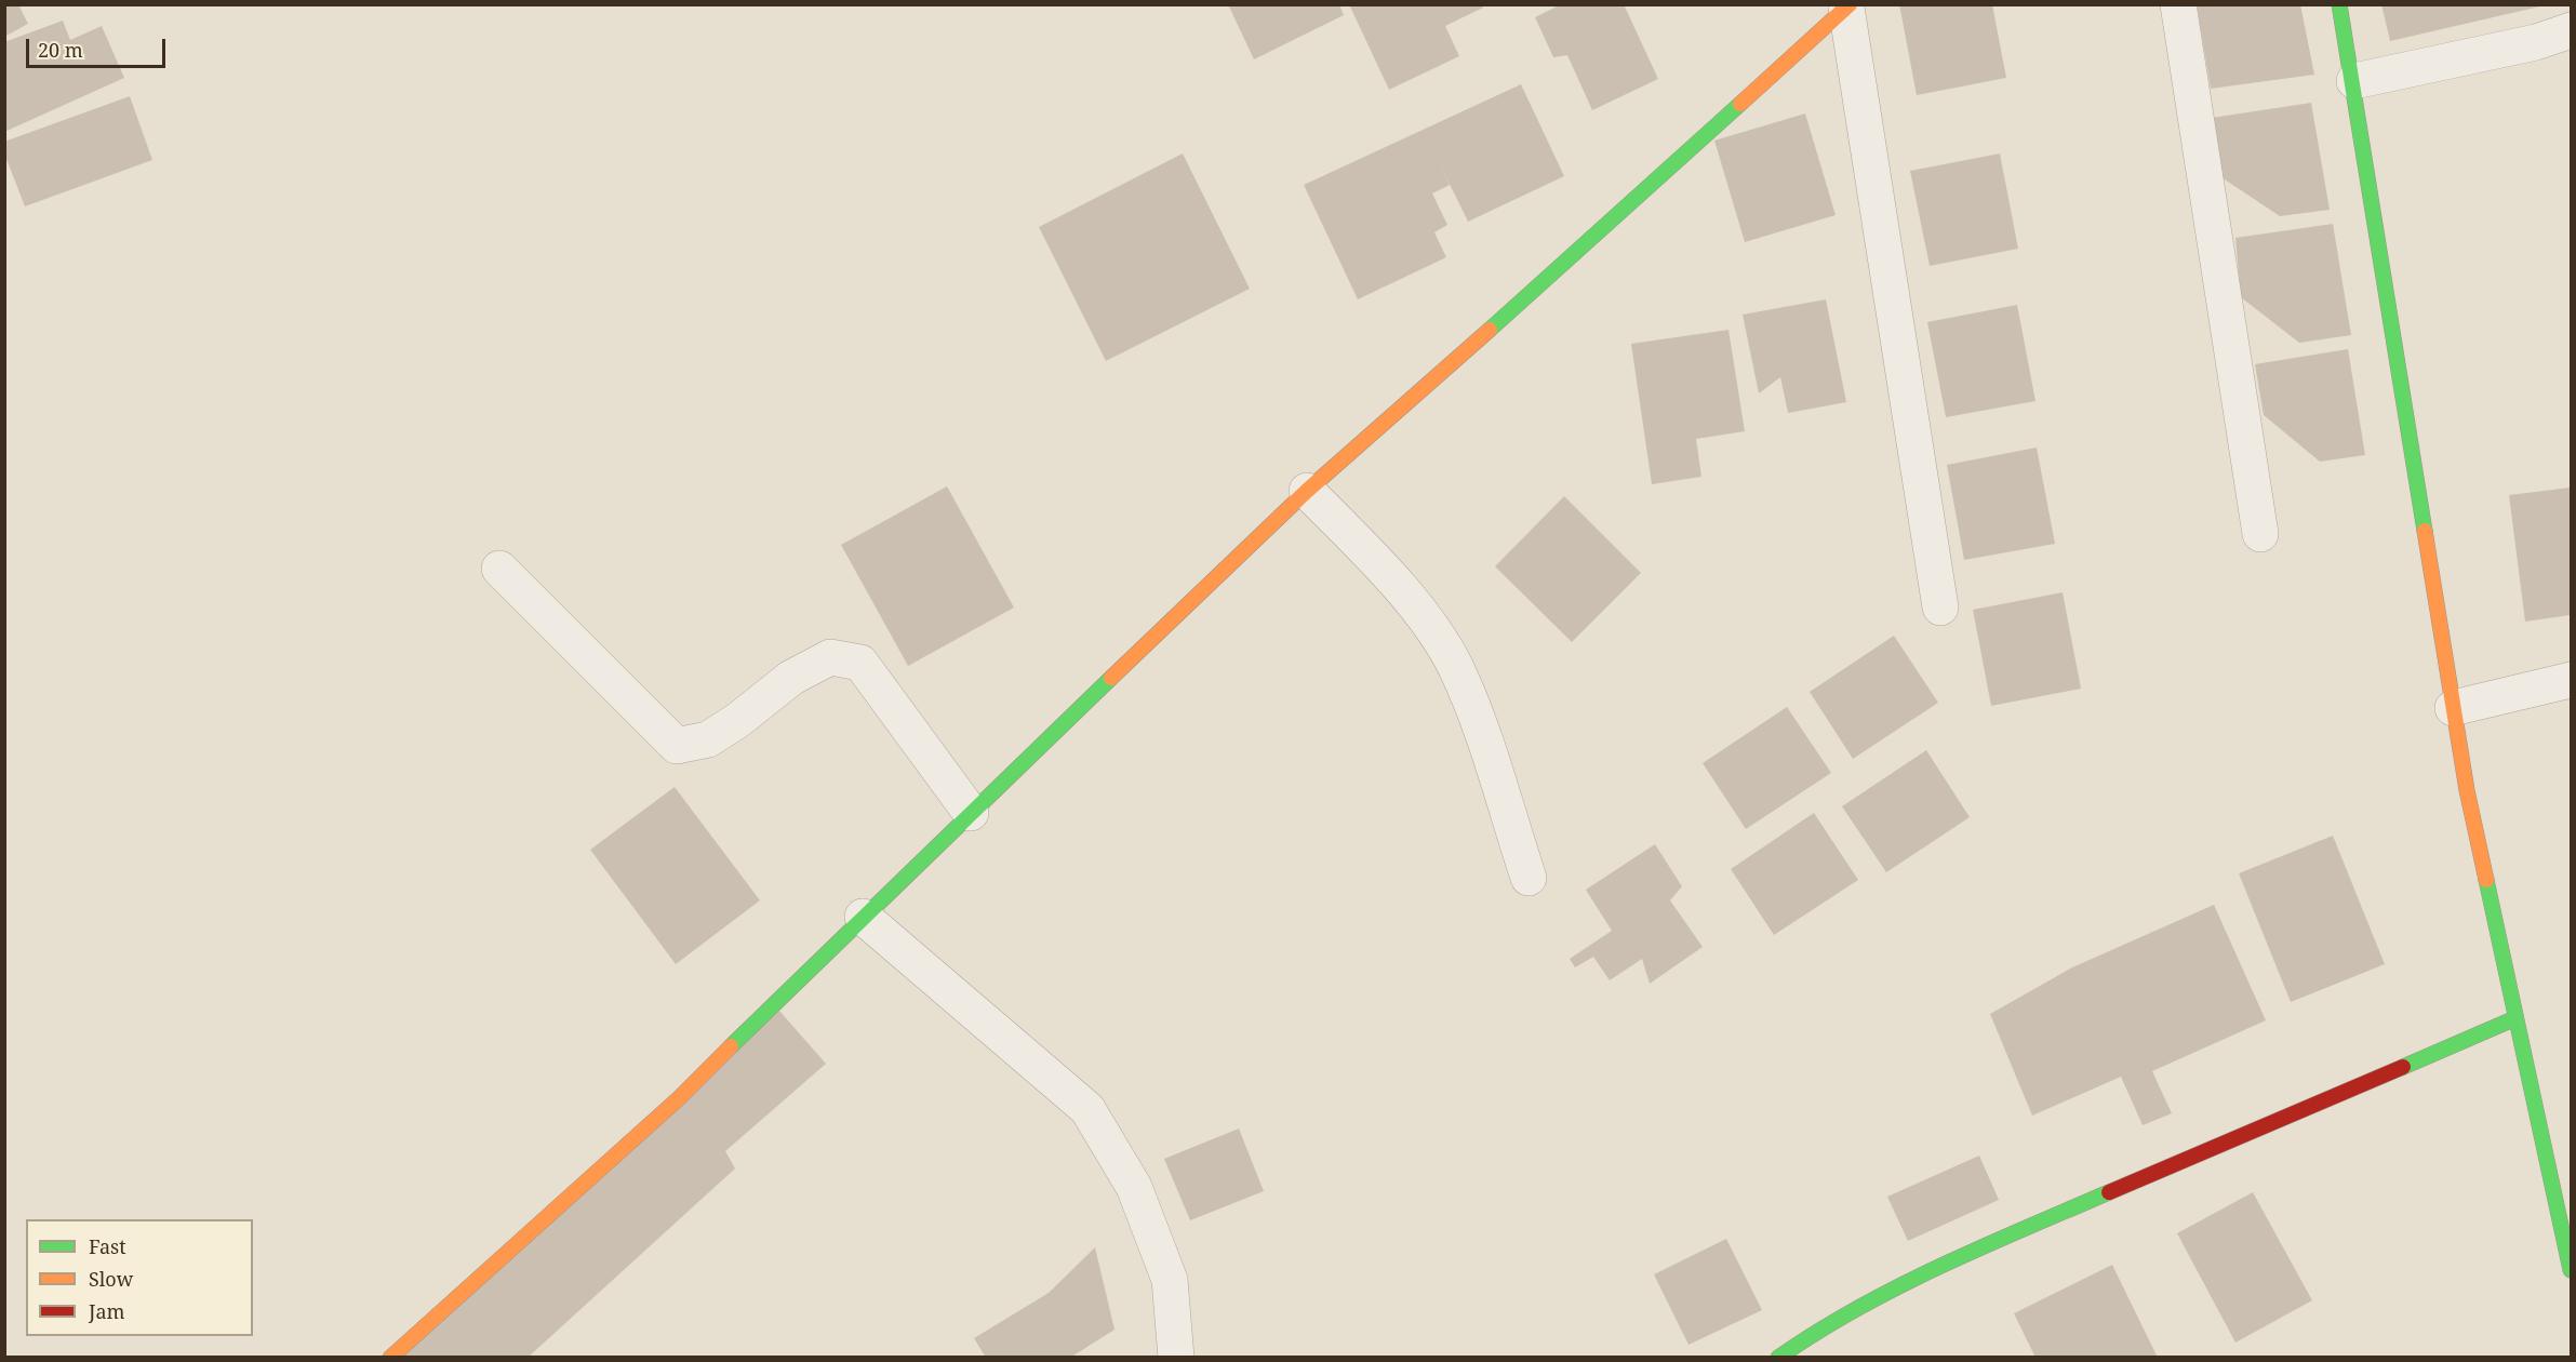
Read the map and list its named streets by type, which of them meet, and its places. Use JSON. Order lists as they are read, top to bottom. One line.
{"legend":["Fast","Slow","Jam"],"scale_bar":"20 m"}
